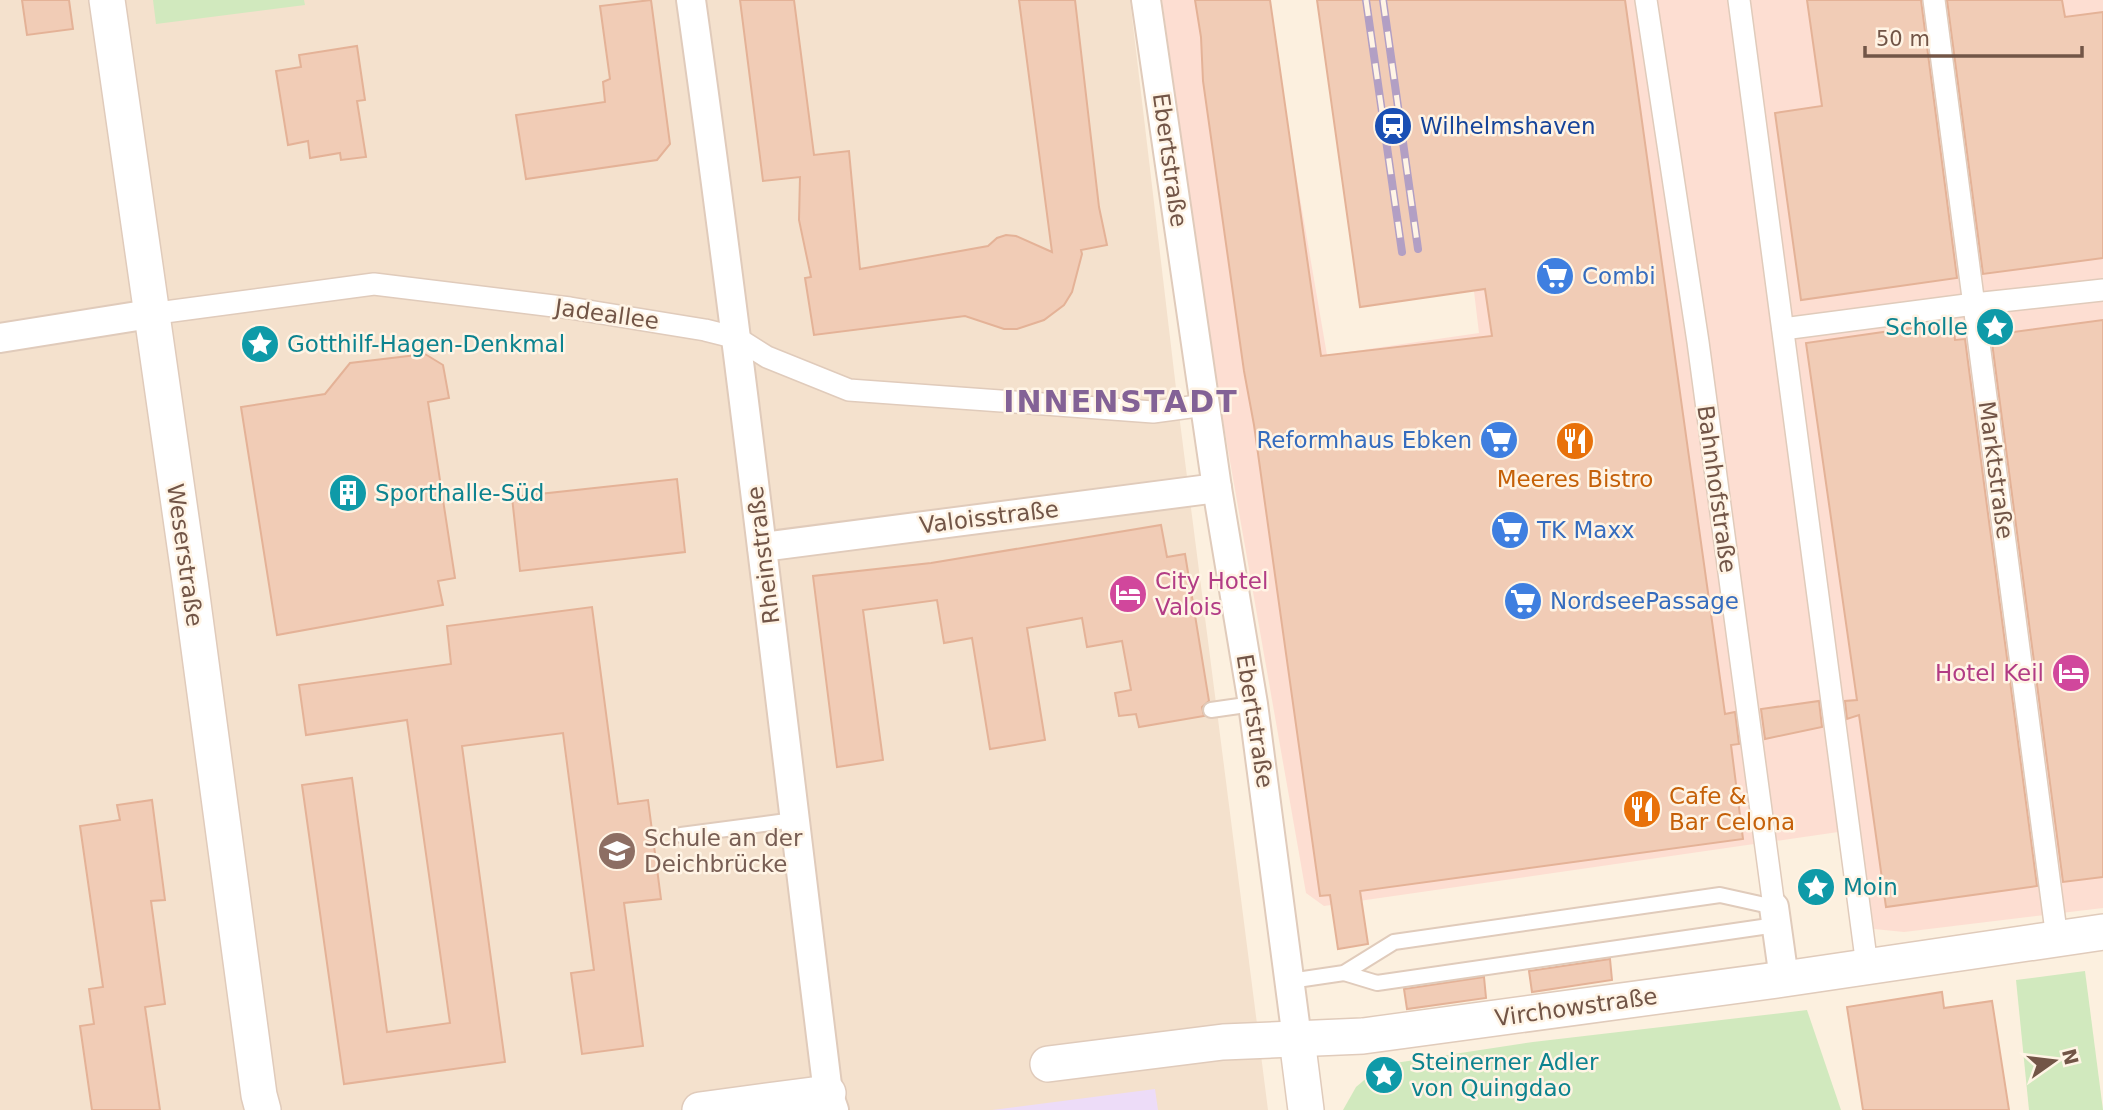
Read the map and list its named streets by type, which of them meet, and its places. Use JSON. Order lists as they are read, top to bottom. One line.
{"streets":{"street":["Ebertstraße","Jadeallee","Marktstraße","Bahnhofstraße","Valoisstraße","Weserstraße","Rheinstraße","Virchowstraße"]},"crossings":[["Ebertstraße","Jadeallee"],["Ebertstraße","Valoisstraße"],["Ebertstraße","Virchowstraße"],["Jadeallee","Weserstraße"],["Jadeallee","Rheinstraße"],["Marktstraße","Virchowstraße"],["Bahnhofstraße","Virchowstraße"],["Valoisstraße","Rheinstraße"]],"districts":["INNENSTADT"],"places":{"station":["Wilhelmshaven"],"supermarket":["Combi","Reformhaus Ebken","TK Maxx","NordseePassage"],"place":["Scholle","Gotthilf-Hagen-Denkmal","Moin","Steinerner Adler von Quingdao"],"restaurant":["Meeres Bistro","Cafe & Bar Celona"],"building":["Sporthalle-Süd"],"hotel":["City Hotel Valois","Hotel Keil"],"school or university":["Schule an der Deichbrücke"]},"scale_bar":"50 m","north":"right"}
